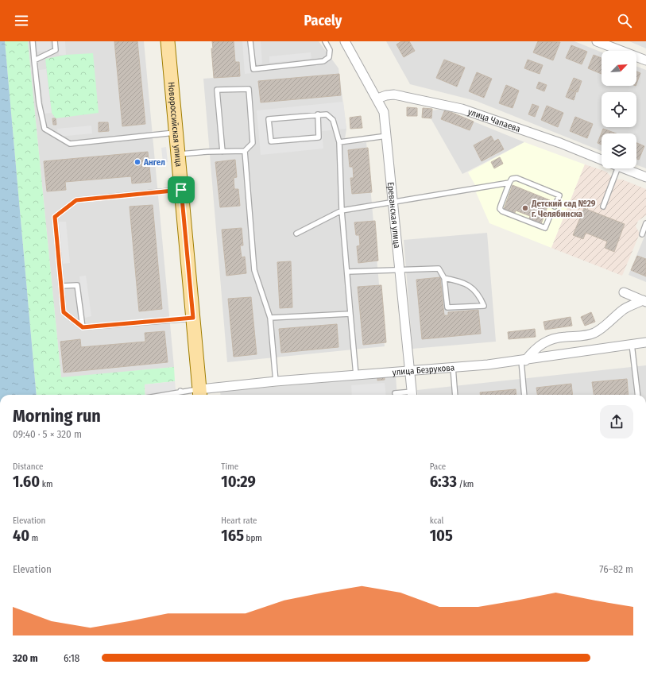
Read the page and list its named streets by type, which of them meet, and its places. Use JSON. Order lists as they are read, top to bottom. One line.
{"streets":{"main road":["Новороссийская улица"],"street":["улица Чапаева","Ереванская улица","улица Безрукова"]},"crossings":[["улица Чапаева","Ереванская улица"],["Новороссийская улица","улица Безрукова"],["Ереванская улица","улица Безрукова"]],"places":["Ангел","Детский сад №29 г. Челябинска"],"north":"top right","page":{"header":"Pacely","heading":["Morning run","09:40 · 5 × 320 m"],"stats":[["Distance","1.60 km"],["Time","10:29"],["Pace","6:33 /km"],["Elevation","40 m"],["Heart rate","165 bpm"],["kcal","105"]],"chart":["Elevation","76–82 m"],"list":[{"name":"320 m","note":"6:18"}]}}
